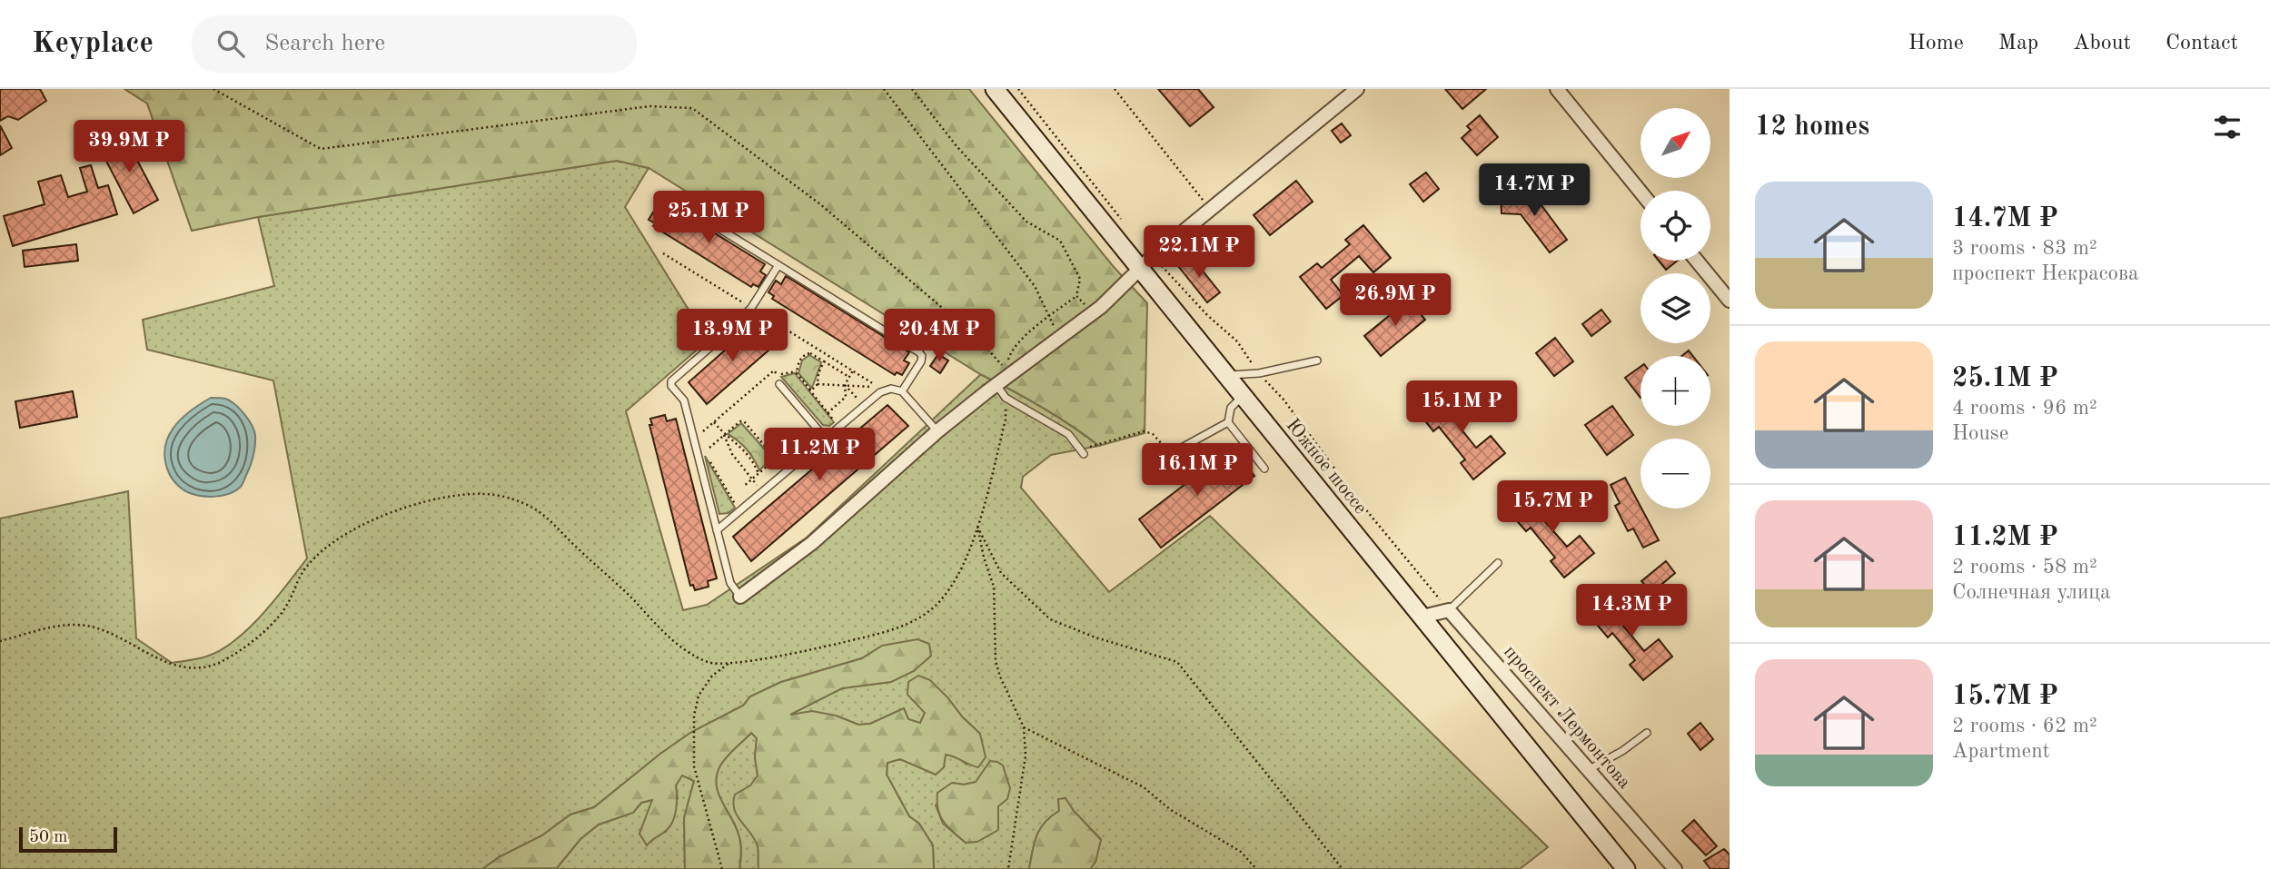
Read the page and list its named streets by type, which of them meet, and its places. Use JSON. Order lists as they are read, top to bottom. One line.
{"streets":{"street":["Южное шоссе","проспект Лермонтова"]},"scale_bar":"50 m","north":"top right","page":{"header":"Keyplace","search":"Search here","nav":["Home","Map","About","Contact"],"heading":"12 homes","map_buttons":["+","−"],"price":["39.9M ₽","14.7M ₽","25.1M ₽","22.1M ₽","26.9M ₽","13.9M ₽","20.4M ₽","15.1M ₽","11.2M ₽","16.1M ₽","15.7M ₽","14.3M ₽"],"list":[{"name":"14.7M ₽","note":"3 rooms · 83 m² · проспект Некрасова"},{"name":"25.1M ₽","note":"4 rooms · 96 m² · House"},{"name":"11.2M ₽","note":"2 rooms · 58 m² · Солнечная улица"},{"name":"15.7M ₽","note":"2 rooms · 62 m² · Apartment"}],"scale":"50 m"}}
